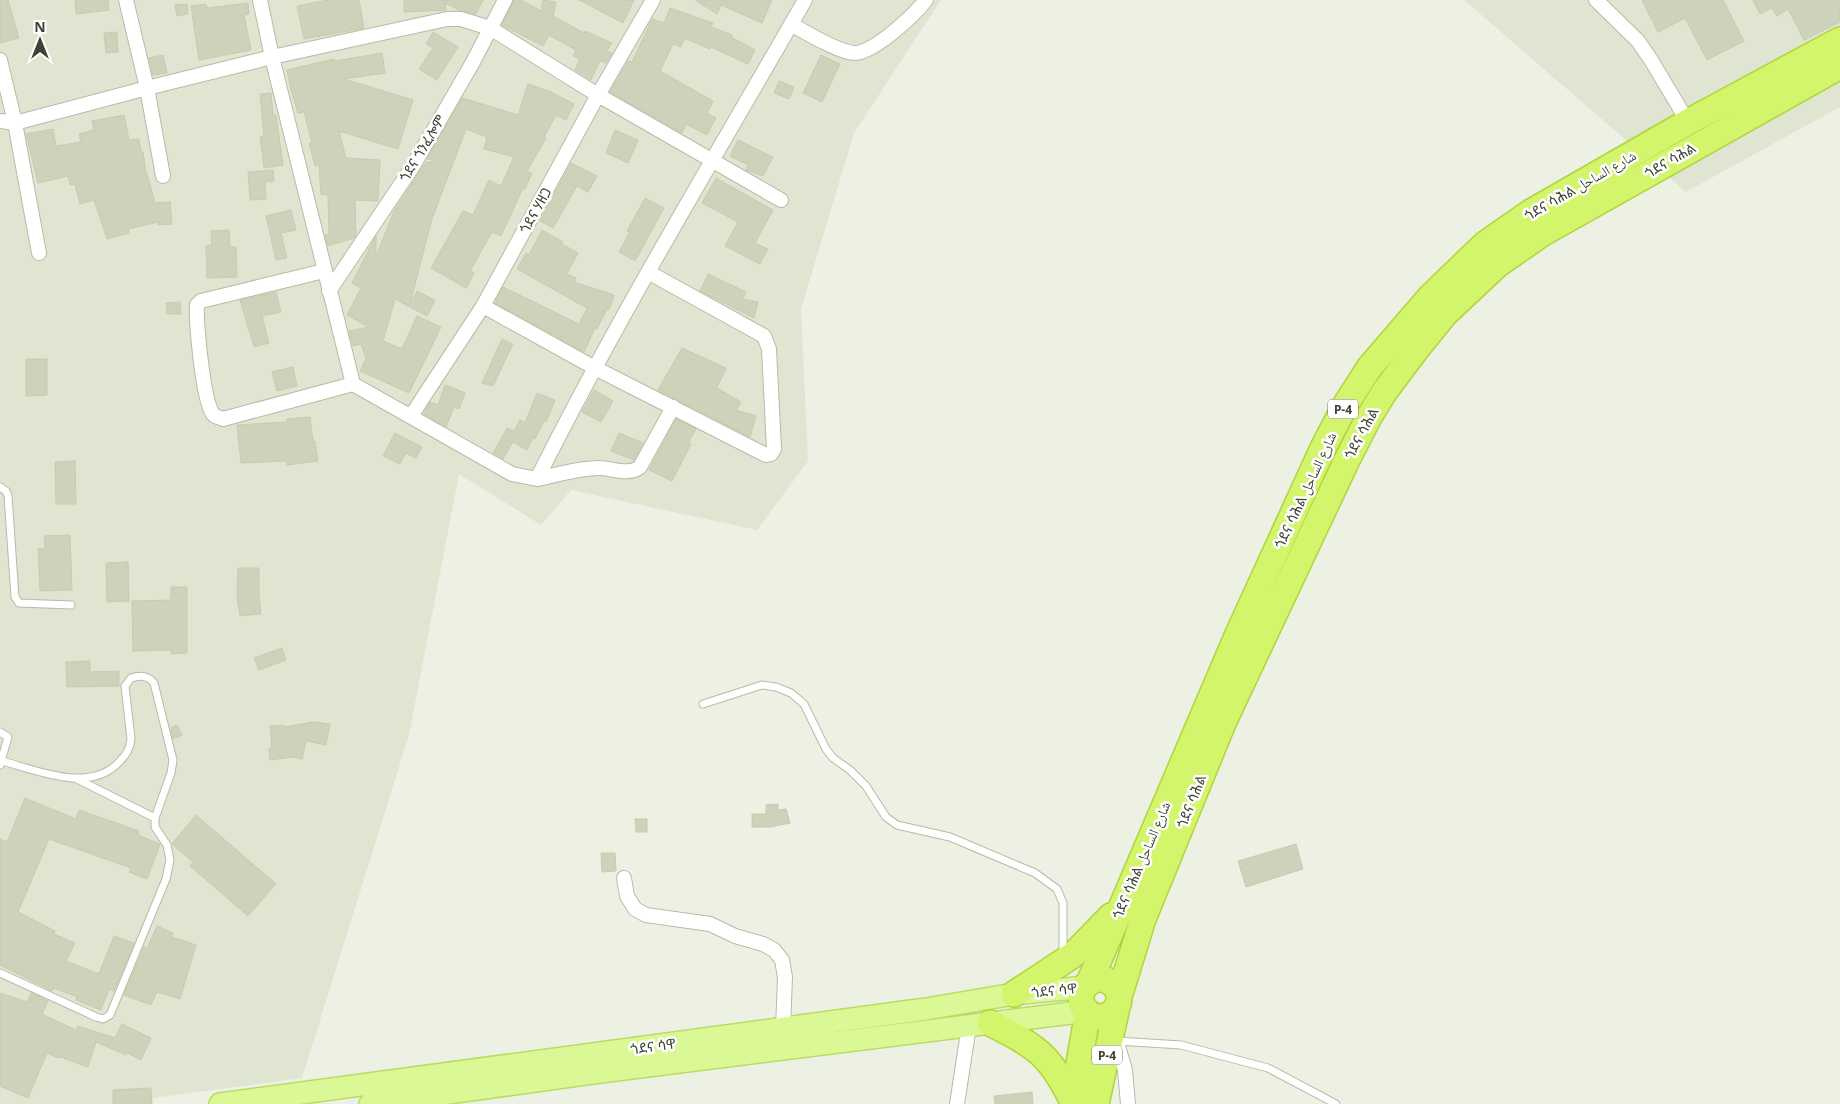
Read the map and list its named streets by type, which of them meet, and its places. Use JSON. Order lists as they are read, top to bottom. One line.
{"streets":{"highway":["ጎደና ሳሕል","ጎደና ሳሕል شارع الساحل","P-4"],"main road":["ጎደና ሳዋ"],"street":["ጎደና ጎንፈሎም","ጎደና ሃዘጋ"]},"crossings":[["ጎደና ሳሕል","ጎደና ሳሕል شارع الساحل"],["ጎደና ሳሕል شارع الساحل","P-4"],["ጎደና ሳሕል شارع الساحل","ጎደና ሳዋ"],["P-4","ጎደና ሳዋ"]],"north":"top"}
